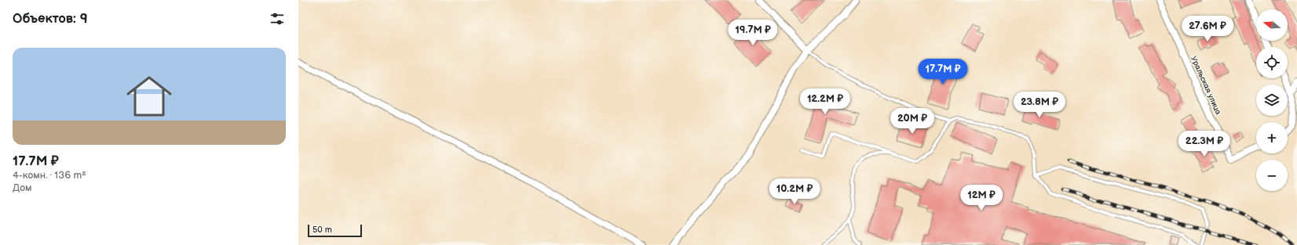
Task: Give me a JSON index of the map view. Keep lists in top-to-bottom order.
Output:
{
  "streets": {
    "street": ["Уральская улица"]
  },
  "scale_bar": "50 m",
  "north": "left",
  "page": {
    "heading": "Объектов: 9",
    "map_buttons": ["+", "−"],
    "price": [
      "27.6M ₽",
      "19.7M ₽",
      "17.7M ₽",
      "12.2M ₽",
      "23.8M ₽",
      "20M ₽",
      "22.3M ₽",
      "10.2M ₽",
      "12M ₽"
    ],
    "list": [
      {
        "name": "17.7M ₽",
        "note": "4-комн. · 136 m² · Дом"
      }
    ],
    "scale": "50 m"
  }
}
